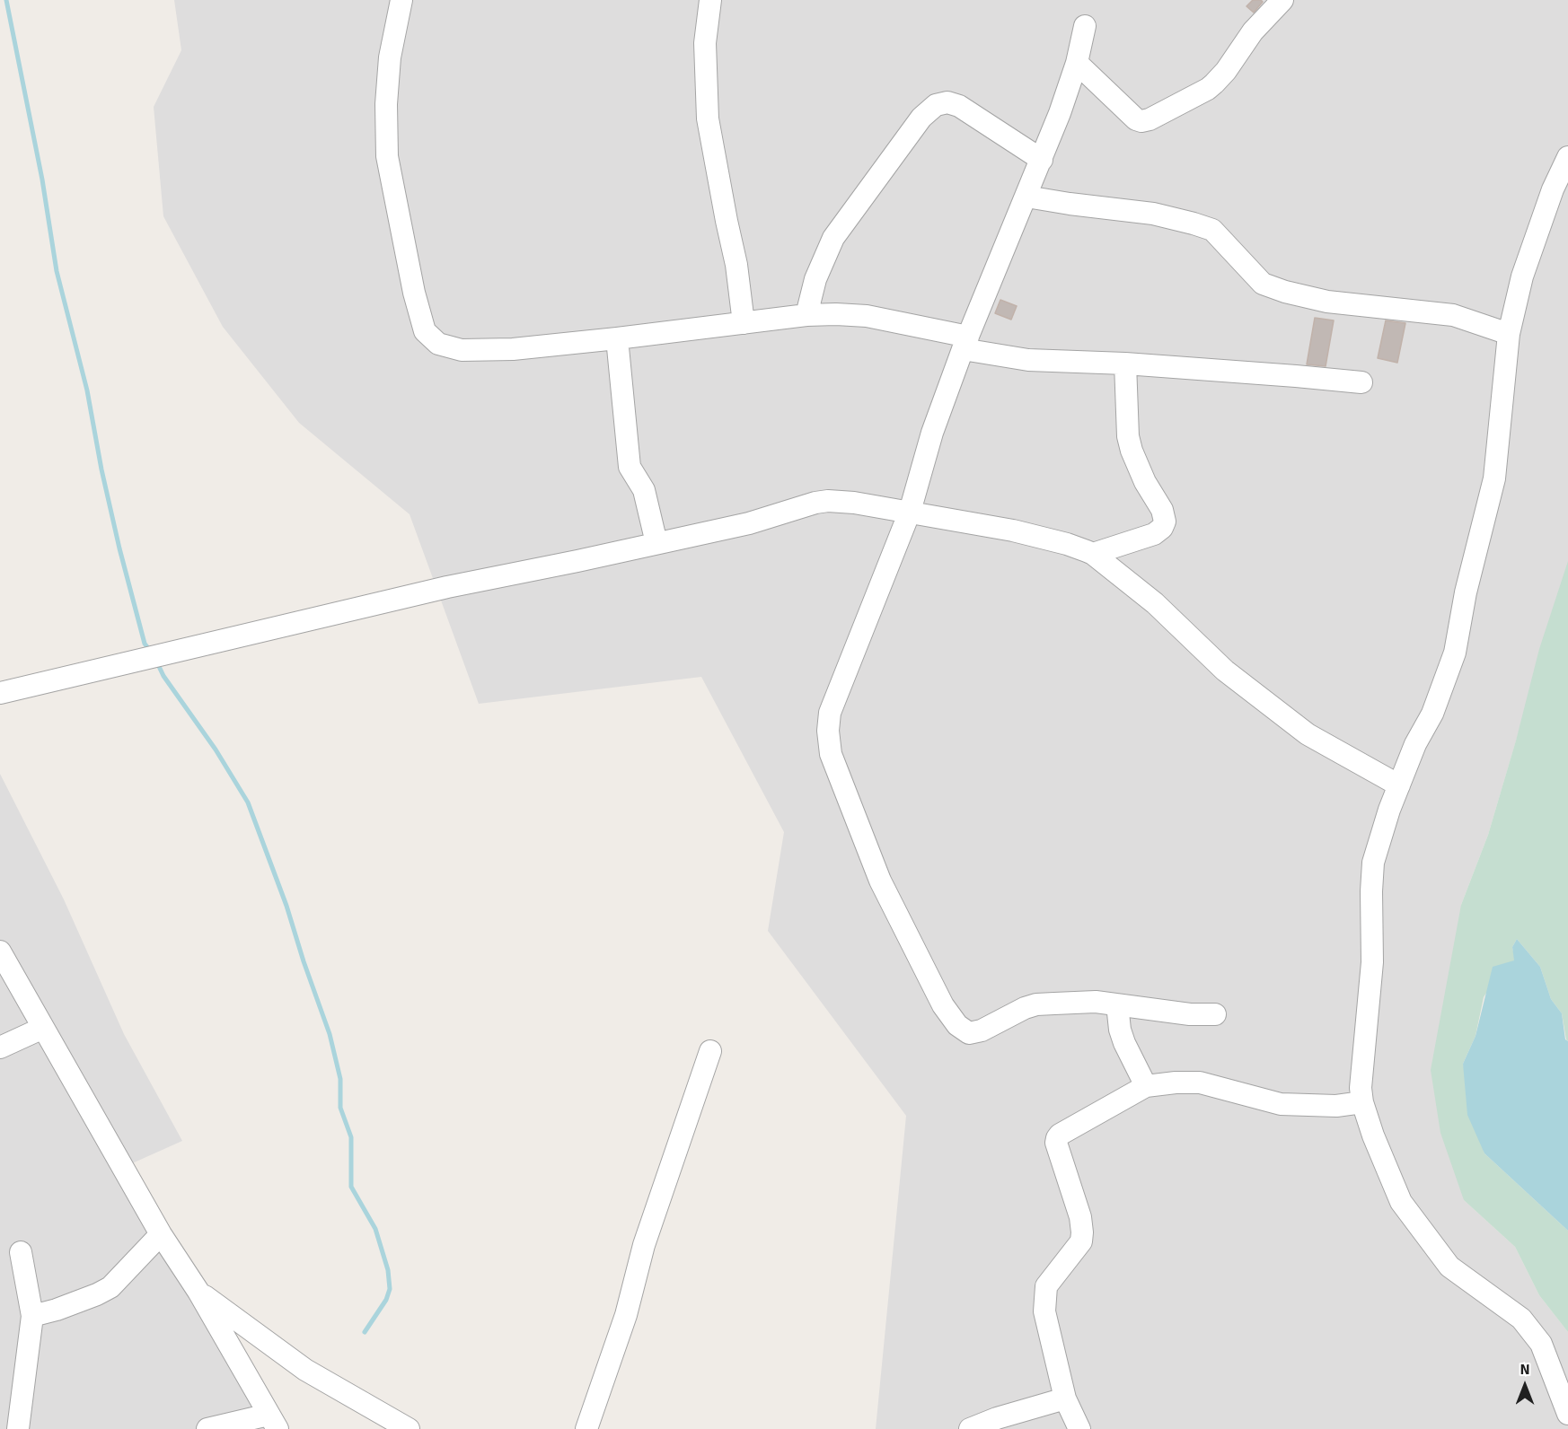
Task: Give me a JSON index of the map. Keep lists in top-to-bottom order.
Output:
{
  "north": "top"
}
